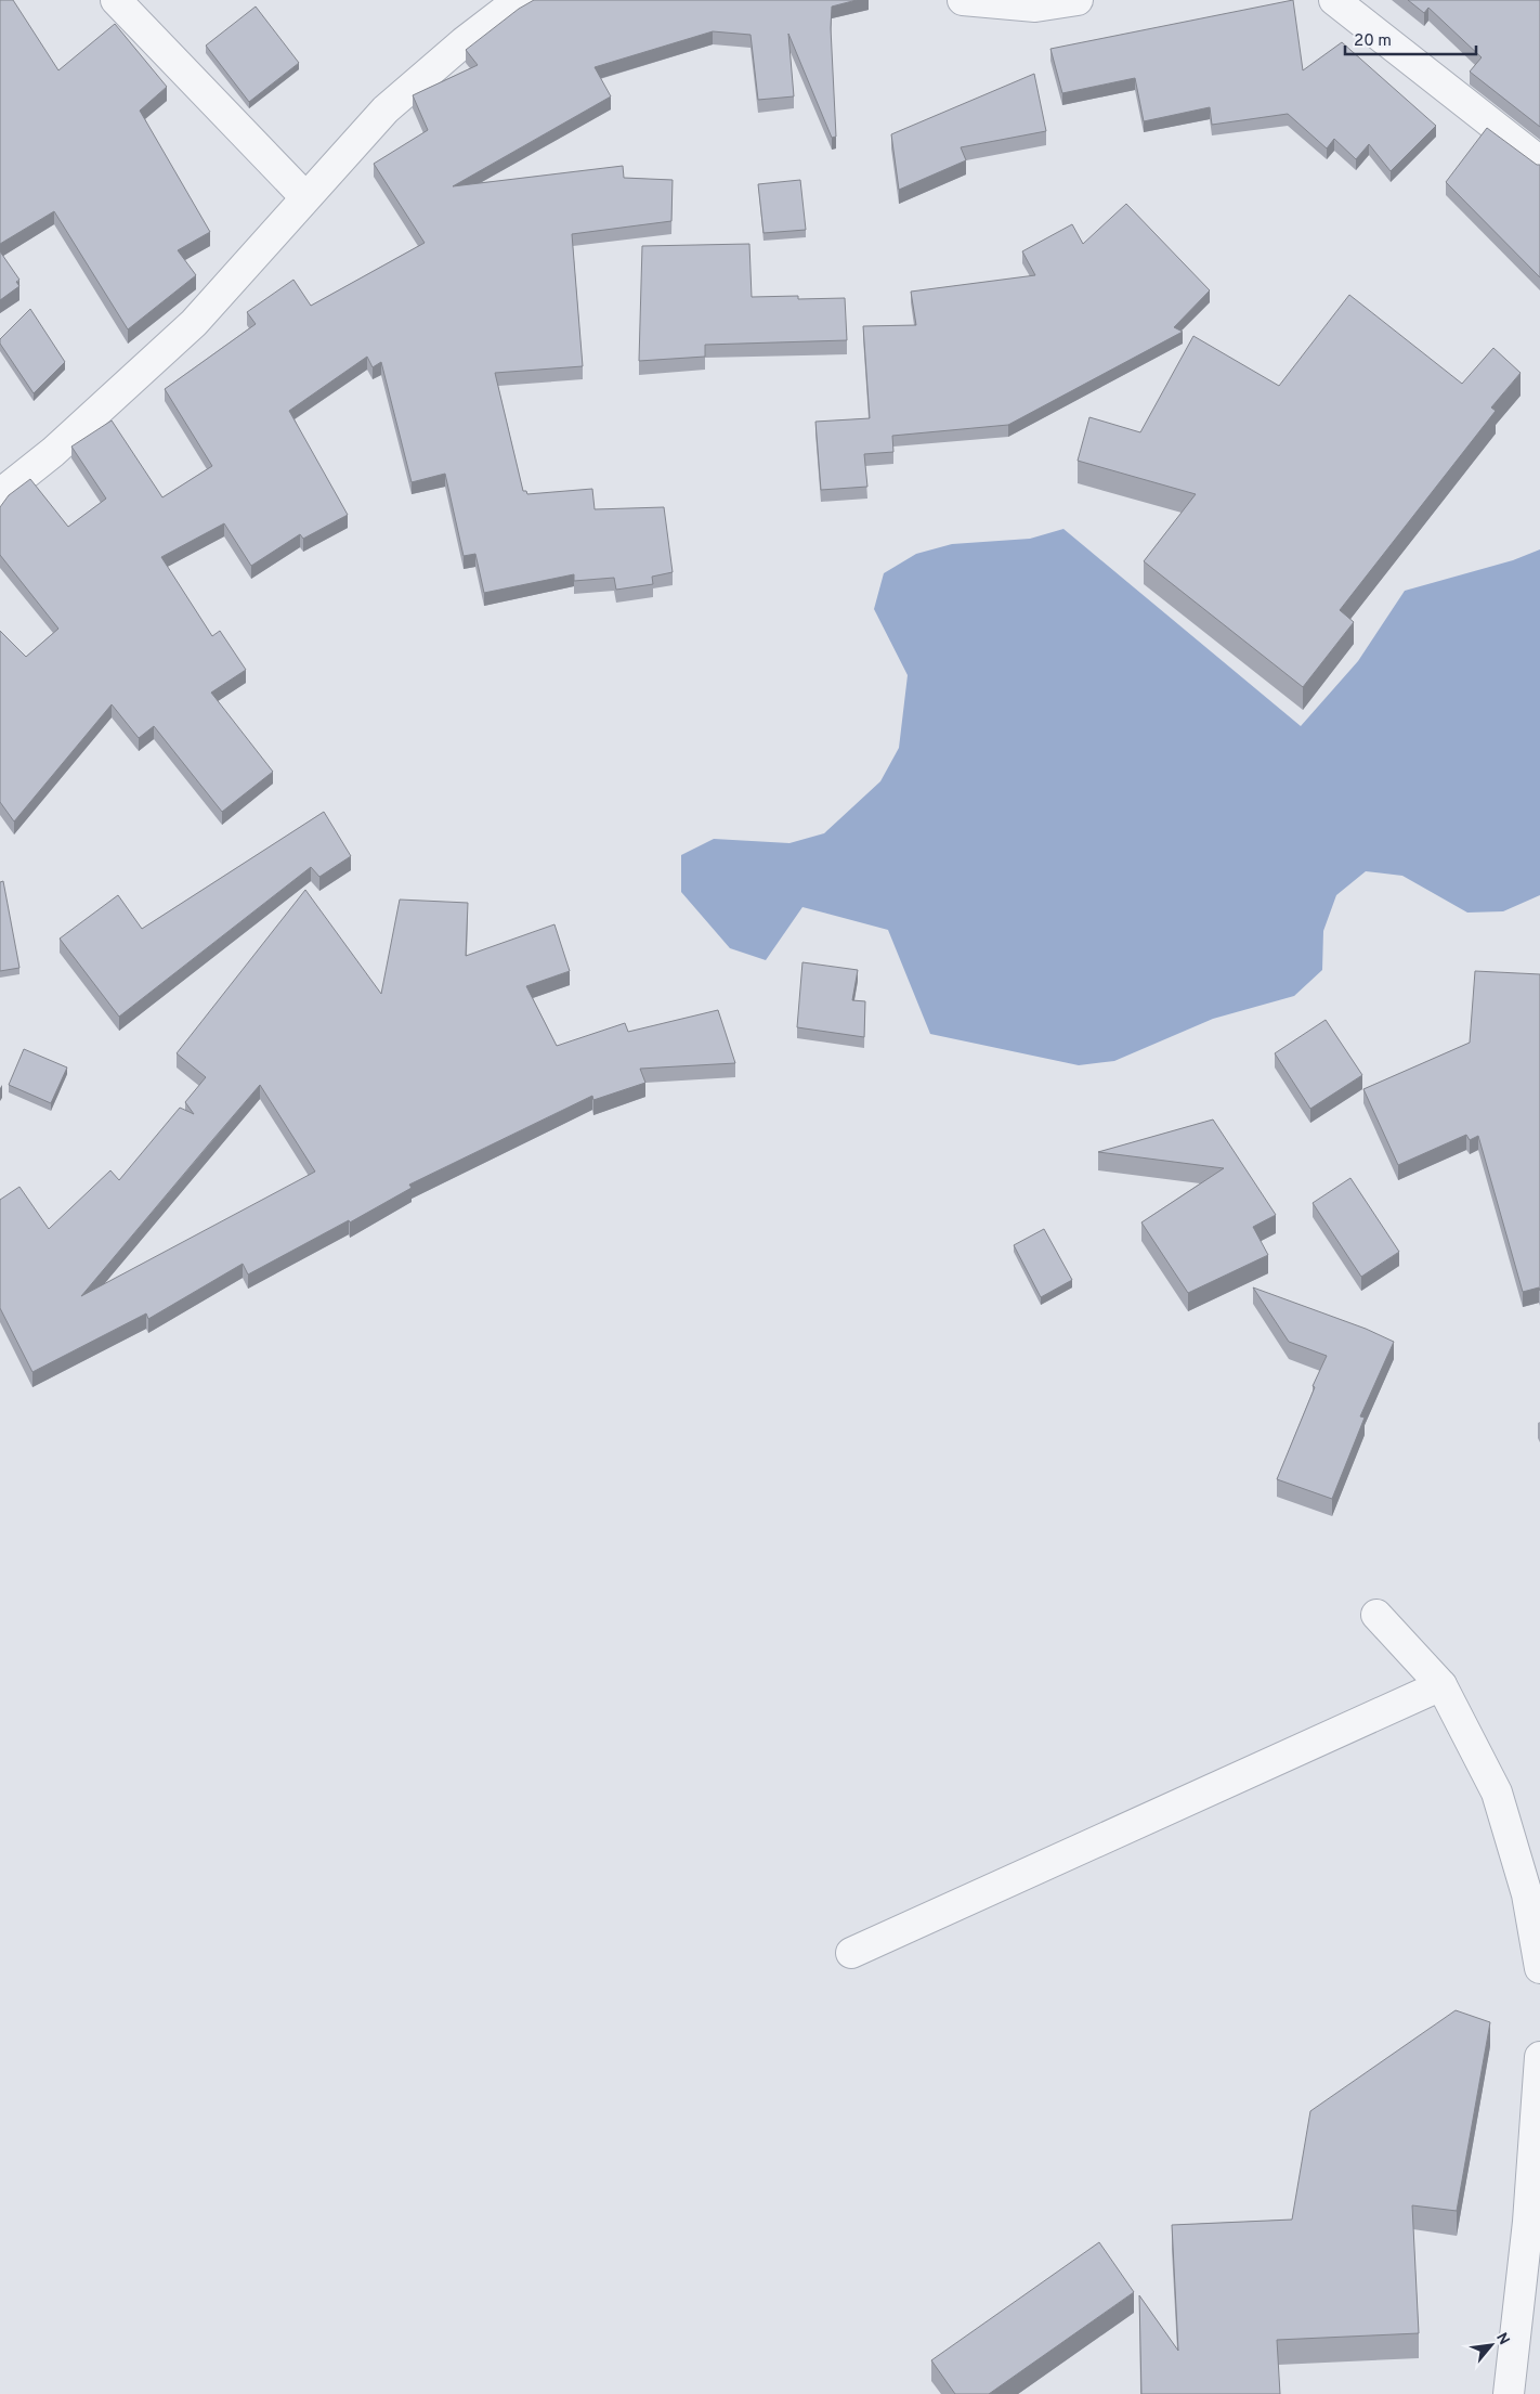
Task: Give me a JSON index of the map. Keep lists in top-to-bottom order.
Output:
{
  "scale_bar": "20 m",
  "north": "top right"
}
